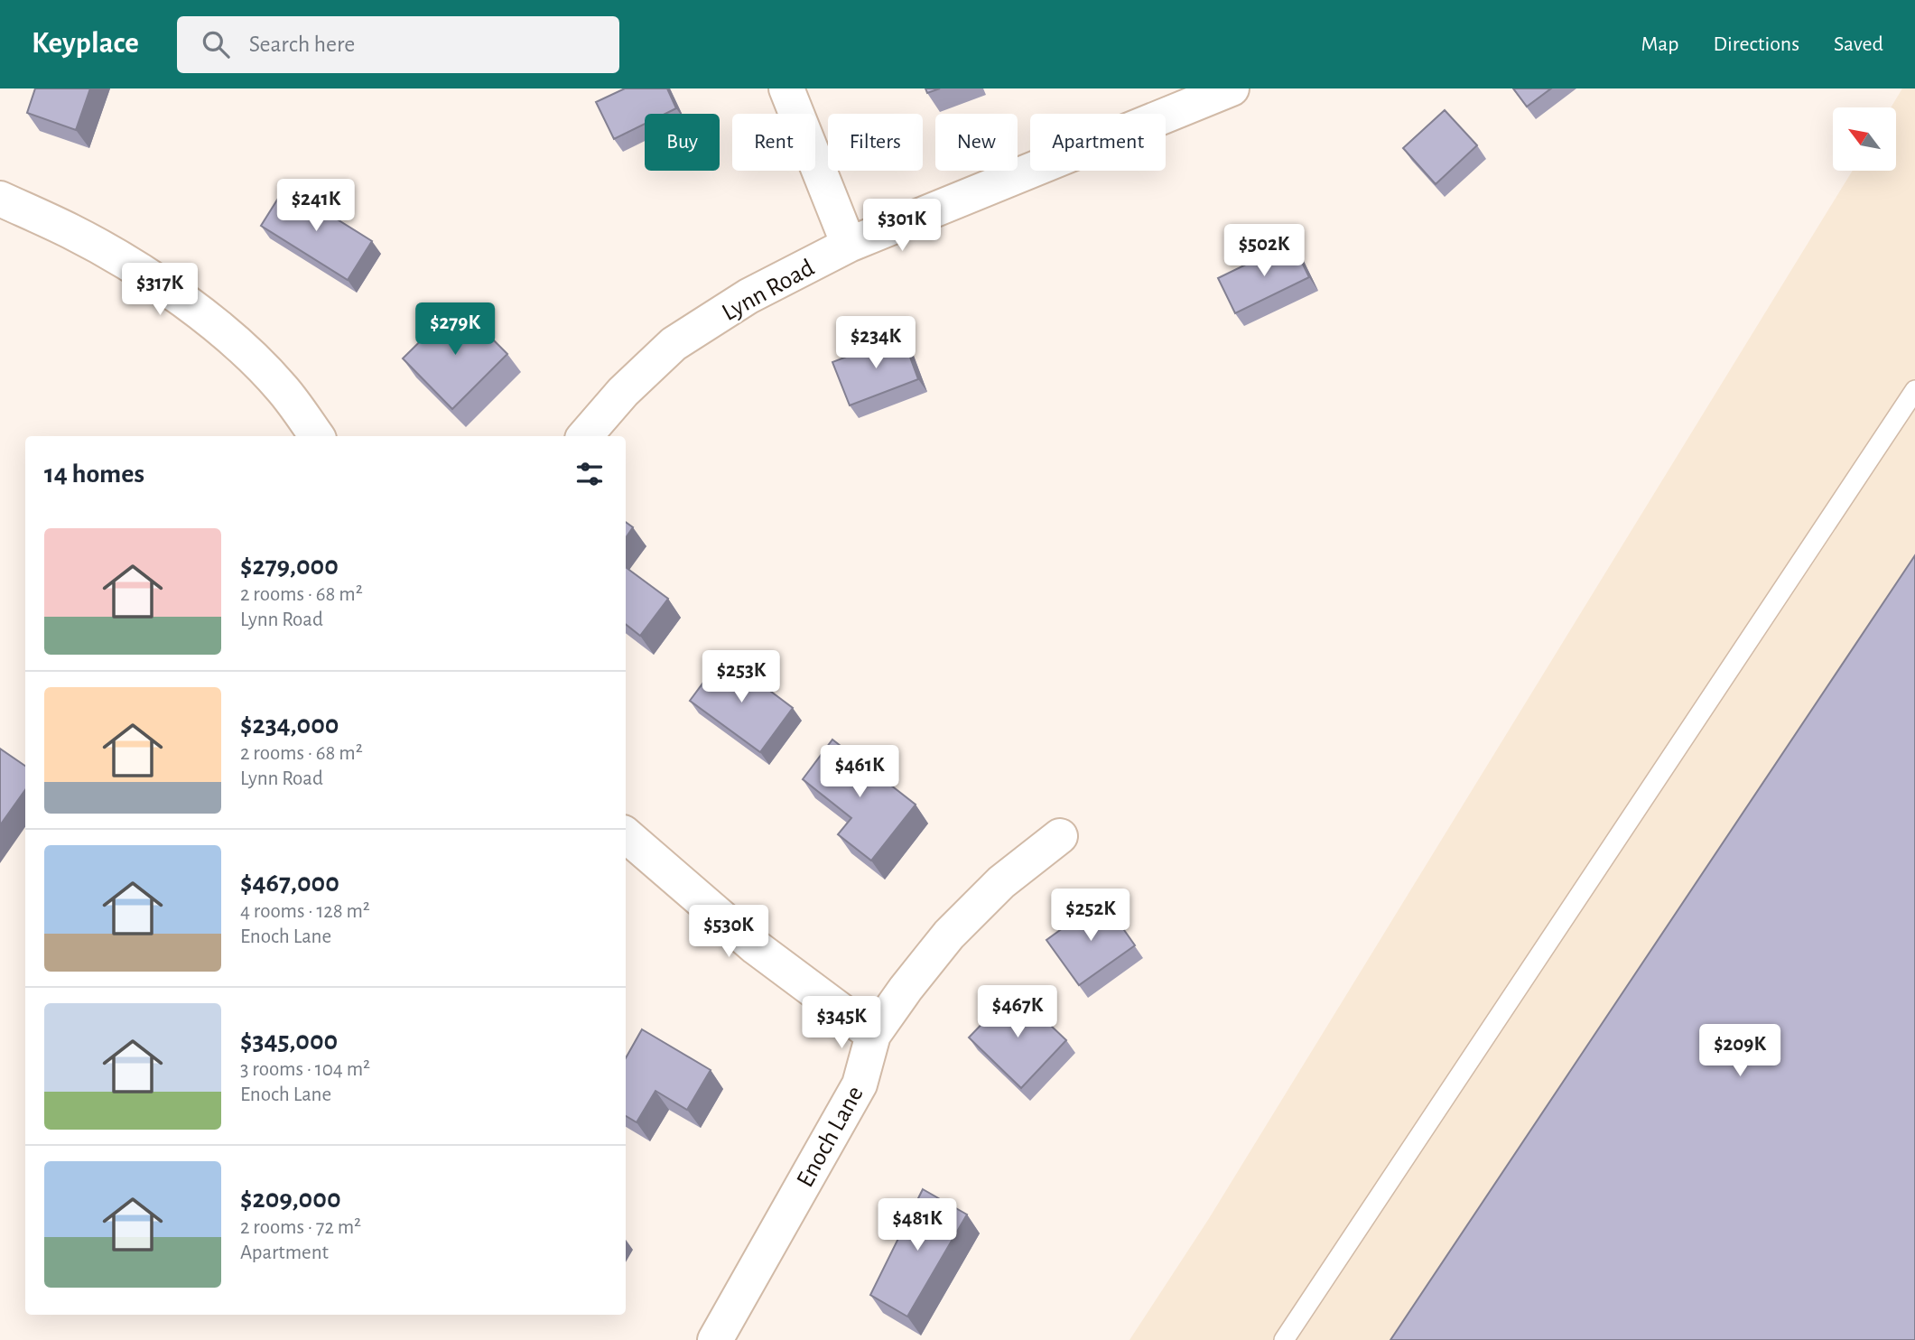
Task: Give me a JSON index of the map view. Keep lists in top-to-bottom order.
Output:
{
  "streets": {
    "street": ["Lynn Road", "Enoch Lane"]
  },
  "north": "top left",
  "page": {
    "header": "Keyplace",
    "search": "Search here",
    "nav": ["Map", "Directions", "Saved"],
    "chip": [
      "Buy",
      "Rent",
      "Filters",
      "New",
      "Apartment"
    ],
    "price": [
      "$241K",
      "$301K",
      "$502K",
      "$317K",
      "$279K",
      "$234K",
      "$253K",
      "$461K",
      "$252K",
      "$530K",
      "$467K",
      "$345K",
      "$209K",
      "$481K"
    ],
    "heading": "14 homes",
    "list": [
      {
        "name": "$279,000",
        "note": "2 rooms · 68 m² · Lynn Road"
      },
      {
        "name": "$234,000",
        "note": "2 rooms · 68 m² · Lynn Road"
      },
      {
        "name": "$467,000",
        "note": "4 rooms · 128 m² · Enoch Lane"
      },
      {
        "name": "$345,000",
        "note": "3 rooms · 104 m² · Enoch Lane"
      },
      {
        "name": "$209,000",
        "note": "2 rooms · 72 m² · Apartment"
      }
    ]
  }
}
